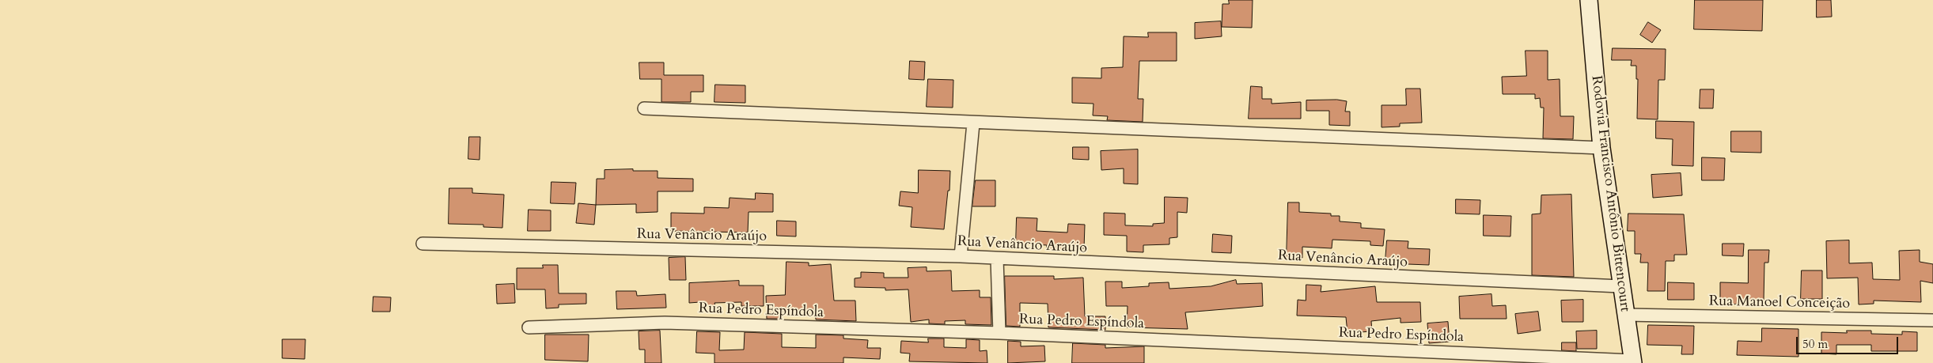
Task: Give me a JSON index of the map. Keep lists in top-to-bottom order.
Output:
{
  "streets": {
    "street": [
      "Rodovia Francisco Antônio Bittencourt",
      "Rua Venâncio Araújo",
      "Rua Manoel Conceição",
      "Rua Pedro Espíndola"
    ]
  },
  "crossings": [
    ["Rodovia Francisco Antônio Bittencourt", "Rua Venâncio Araújo"],
    ["Rodovia Francisco Antônio Bittencourt", "Rua Manoel Conceição"],
    ["Rodovia Francisco Antônio Bittencourt", "Rua Pedro Espíndola"]
  ],
  "scale_bar": "50 m"
}
